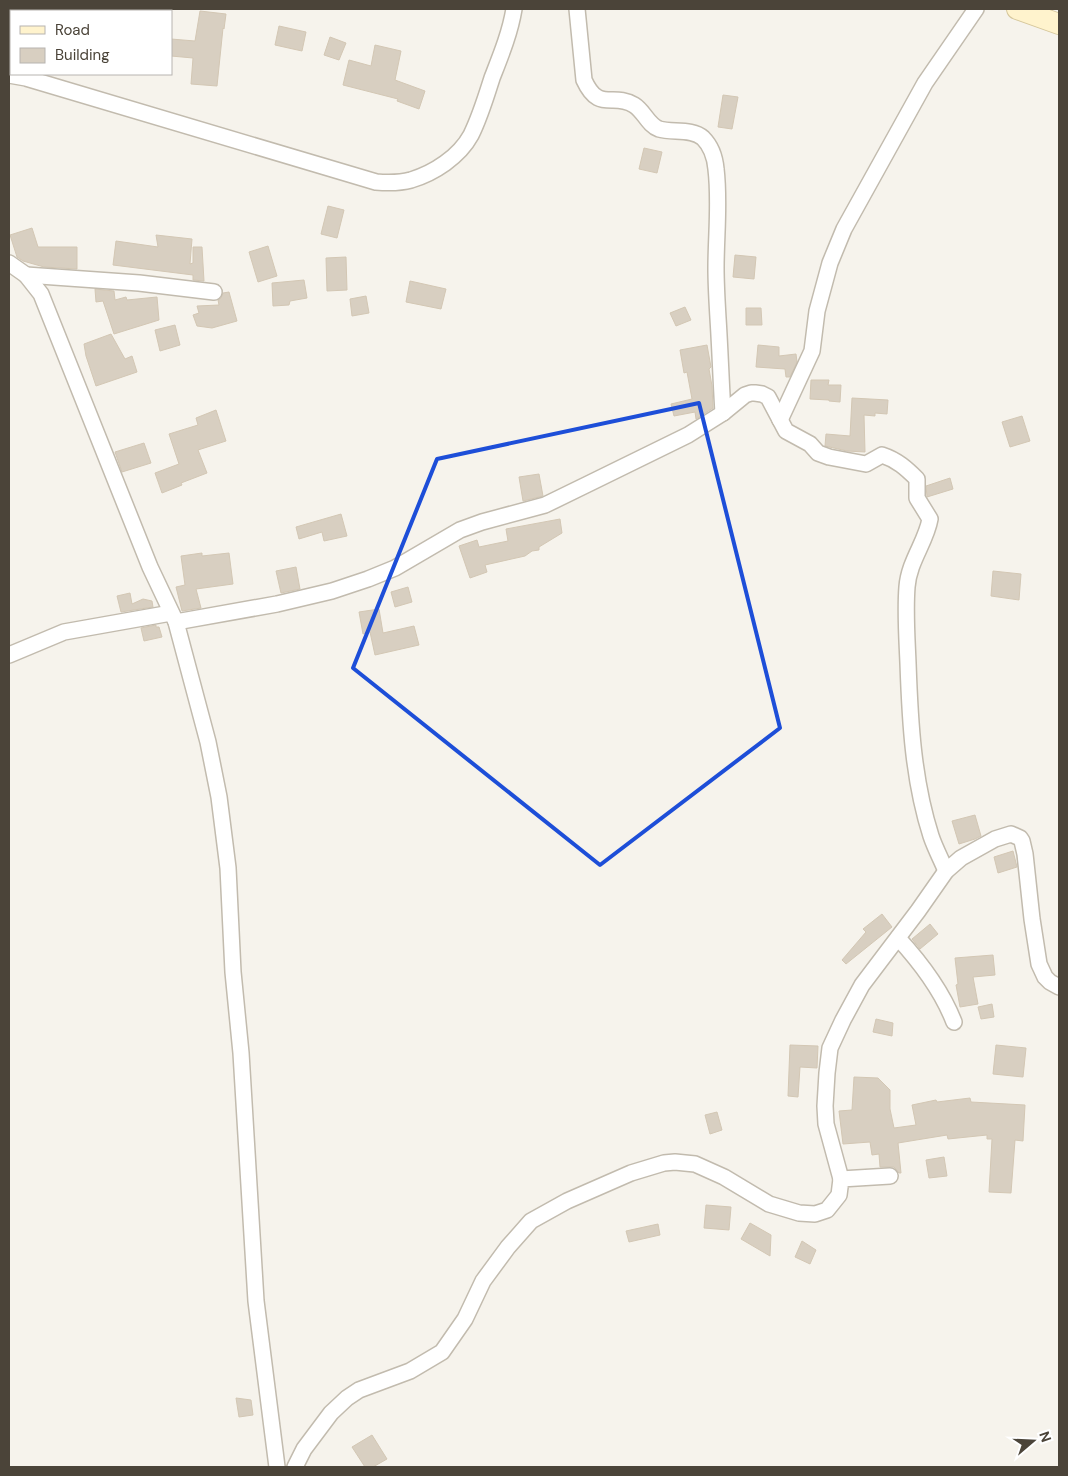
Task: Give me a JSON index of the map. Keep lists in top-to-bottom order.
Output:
{
  "legend": ["Road", "Building"],
  "north": "right"
}
